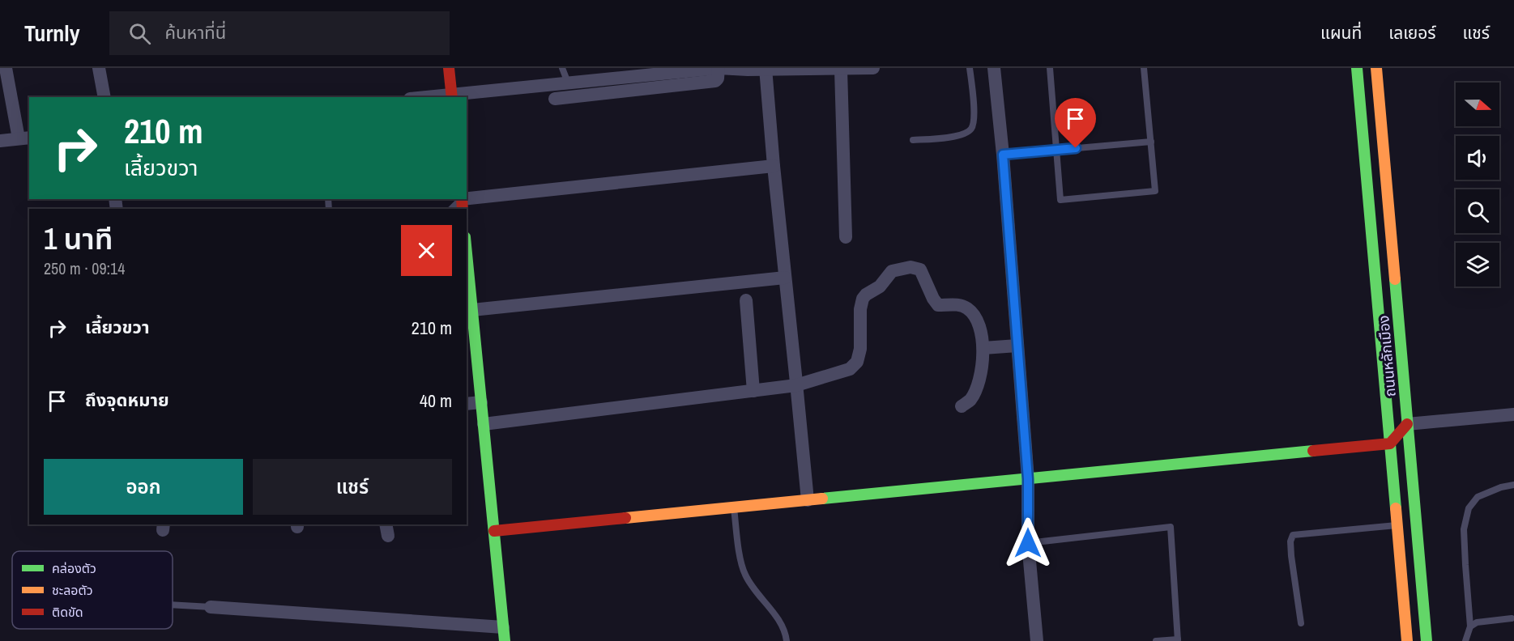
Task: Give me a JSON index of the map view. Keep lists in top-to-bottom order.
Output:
{
  "streets": {
    "street": ["ถนนหลักเมือง"]
  },
  "legend": ["คล่องตัว", "ชะลอตัว", "ติดขัด"],
  "north": "right",
  "page": {
    "header": "Turnly",
    "search": "ค้นหาที่นี่",
    "nav": ["แผนที่", "เลเยอร์", "แชร์"],
    "turn": ["210 m", "เลี้ยวขวา"],
    "heading": ["1 นาที", "250 m · 09:14"],
    "list": [
      {
        "name": "เลี้ยวขวา",
        "value": "210 m"
      },
      {
        "name": "ถึงจุดหมาย",
        "value": "40 m"
      }
    ],
    "buttons": ["ออก", "แชร์"]
  }
}
